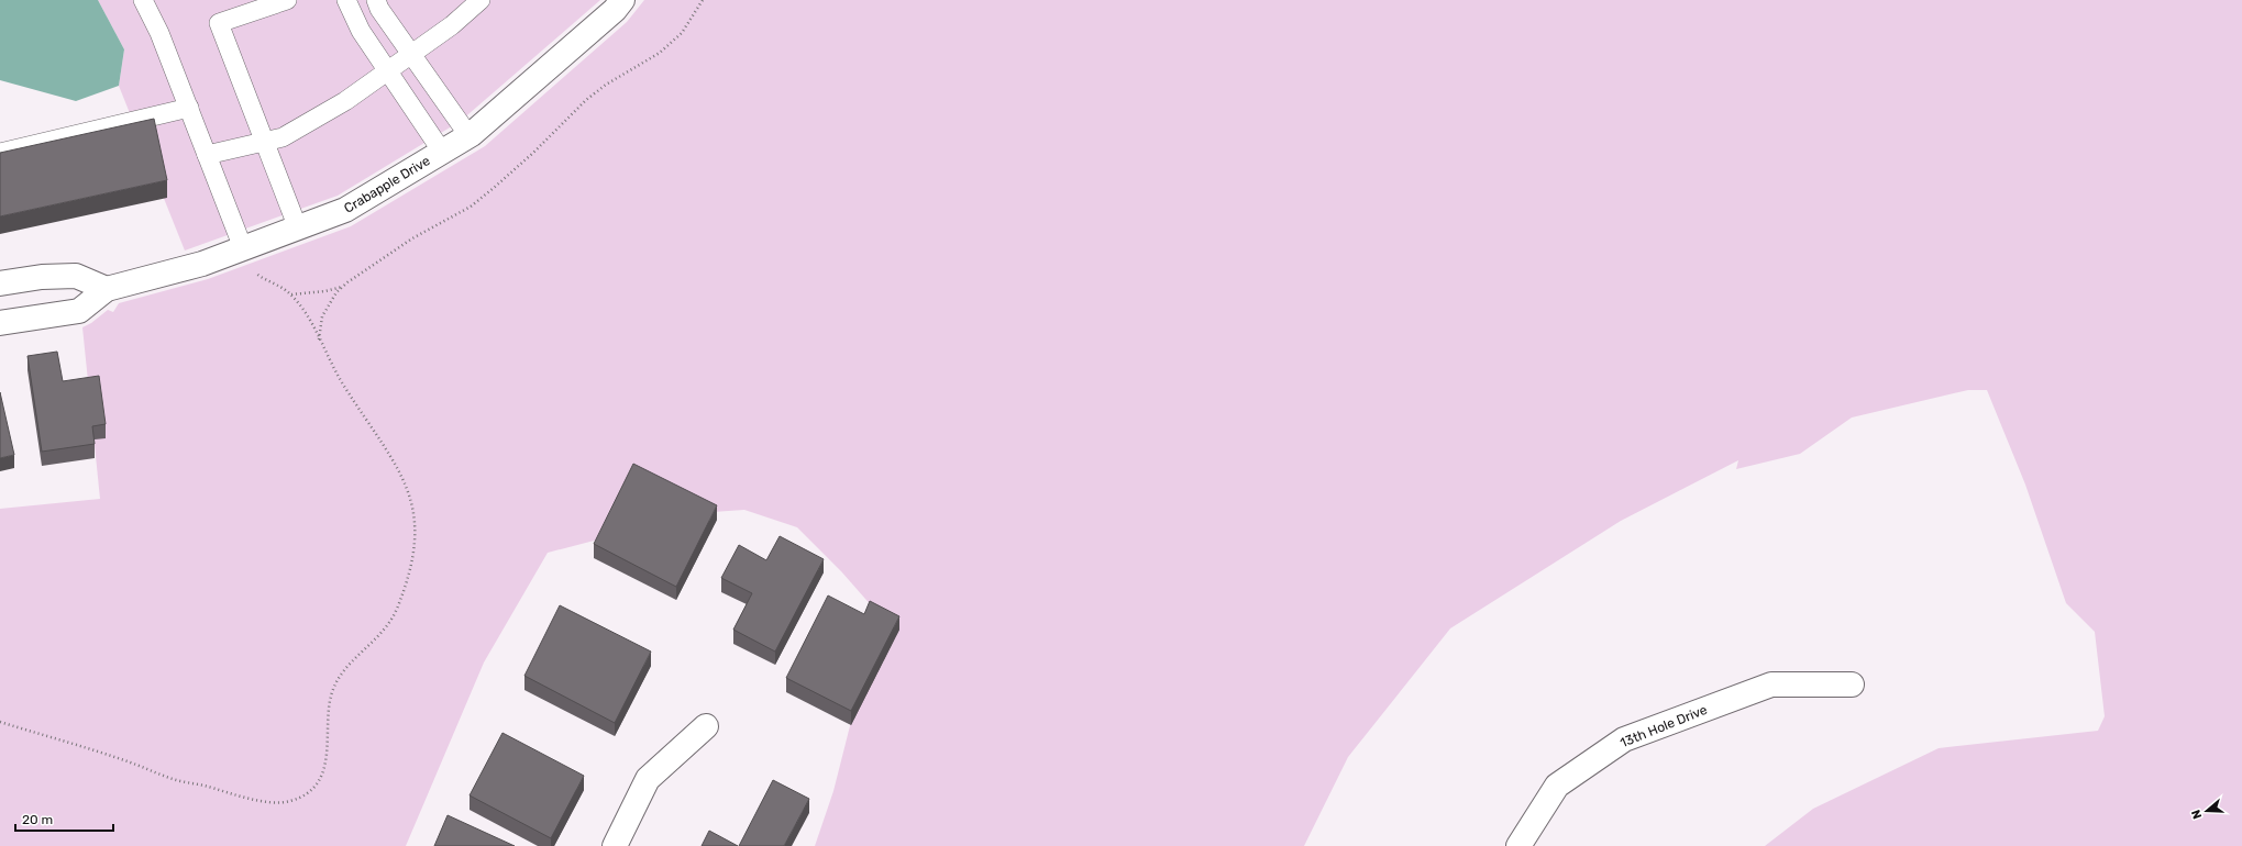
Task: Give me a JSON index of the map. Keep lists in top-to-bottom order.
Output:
{
  "streets": {
    "street": ["Crabapple Drive", "13th Hole Drive"]
  },
  "scale_bar": "20 m",
  "north": "left"
}
